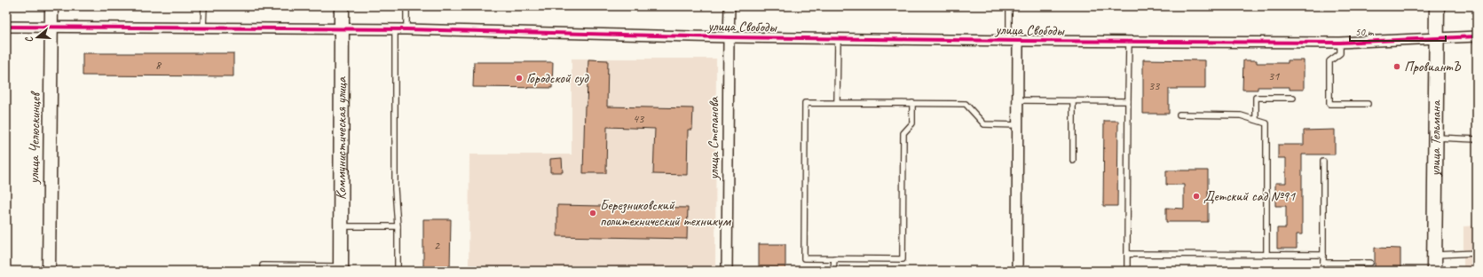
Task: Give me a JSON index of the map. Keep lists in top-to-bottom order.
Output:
{
  "streets": {
    "main road": ["Коммунистическая улица", "улица Тельмана"],
    "street": ["улица Свободы", "улица Челюскинцев", "улица Степанова"]
  },
  "crossings": [
    ["улица Свободы", "улица Челюскинцев"],
    ["улица Свободы", "Коммунистическая улица"],
    ["улица Свободы", "улица Степанова"],
    ["улица Свободы", "улица Тельмана"]
  ],
  "places": [
    "ПровиантЪ",
    "Городской суд",
    "Детский сад №91",
    "Березниковский политехнический техникум"
  ],
  "house_numbers": [
    "8",
    "31",
    "33",
    "43",
    "2"
  ],
  "scale_bar": "50 m",
  "north": "left"
}
